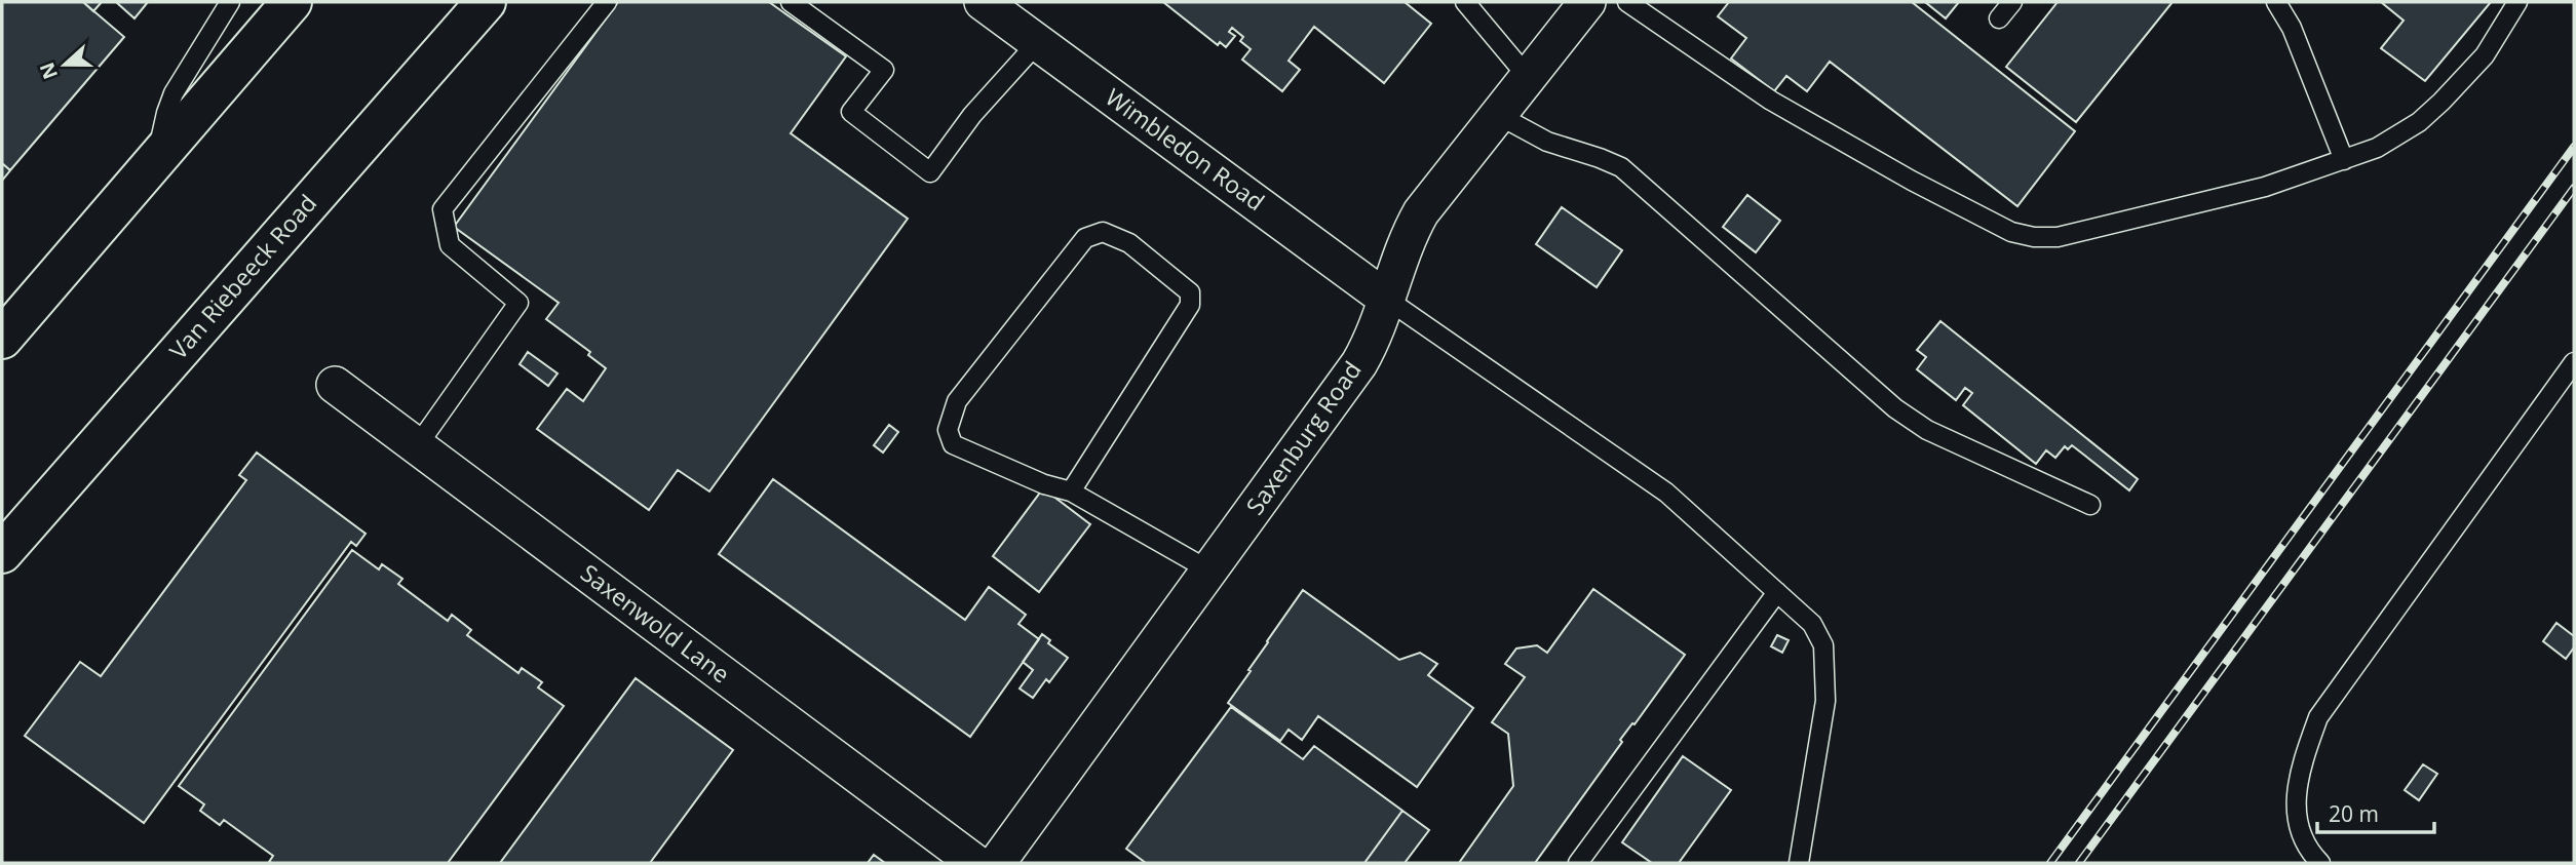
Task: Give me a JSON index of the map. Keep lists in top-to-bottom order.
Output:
{
  "streets": {
    "main road": ["Van Riebeeck Road"],
    "street": ["Wimbledon Road", "Saxenburg Road", "Saxenwold Lane"]
  },
  "crossings": [
    ["Wimbledon Road", "Saxenburg Road"]
  ],
  "scale_bar": "20 m",
  "north": "left"
}
